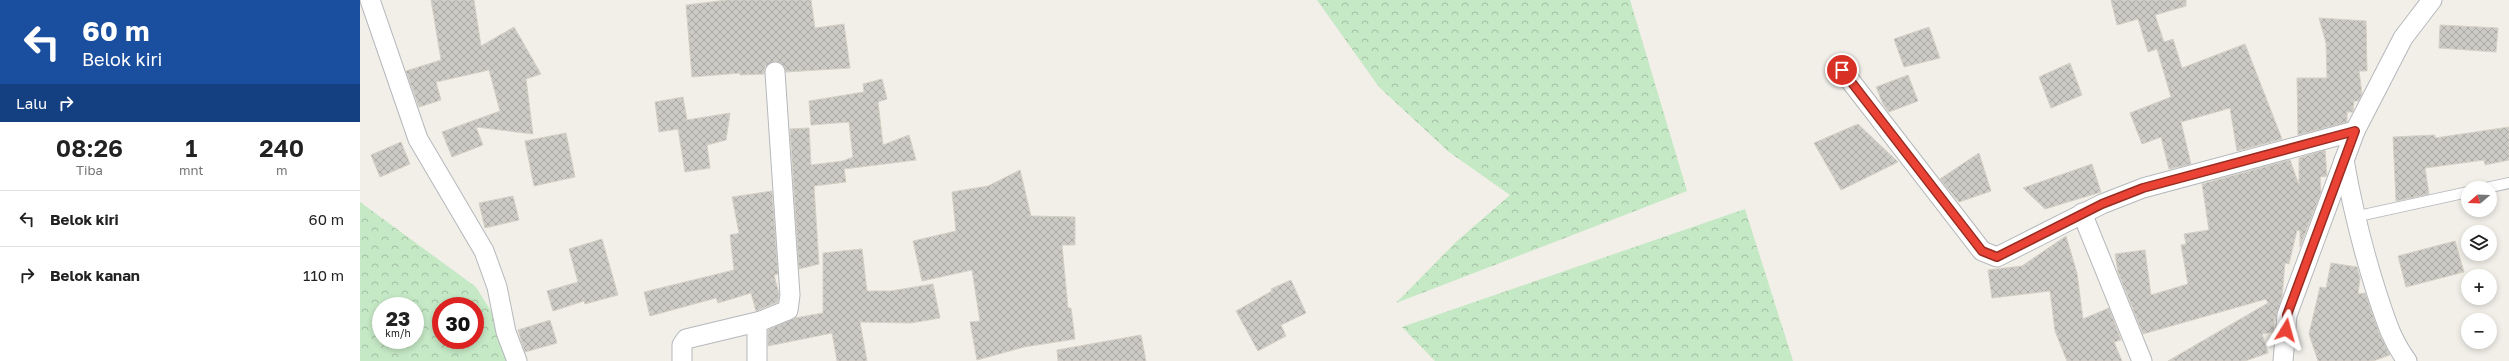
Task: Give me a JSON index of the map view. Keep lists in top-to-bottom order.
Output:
{
  "north": "left",
  "page": {
    "turn": ["60 m", "Belok kiri"],
    "then": "Lalu",
    "eta": [
      "08:26",
      "Tiba",
      "1",
      "mnt",
      "240",
      "m"
    ],
    "map_buttons": ["+", "−"],
    "list": [
      {
        "name": "Belok kiri",
        "value": "60 m"
      },
      {
        "name": "Belok kanan",
        "value": "110 m"
      }
    ],
    "speed": "23 km/h",
    "limit": "30"
  }
}
